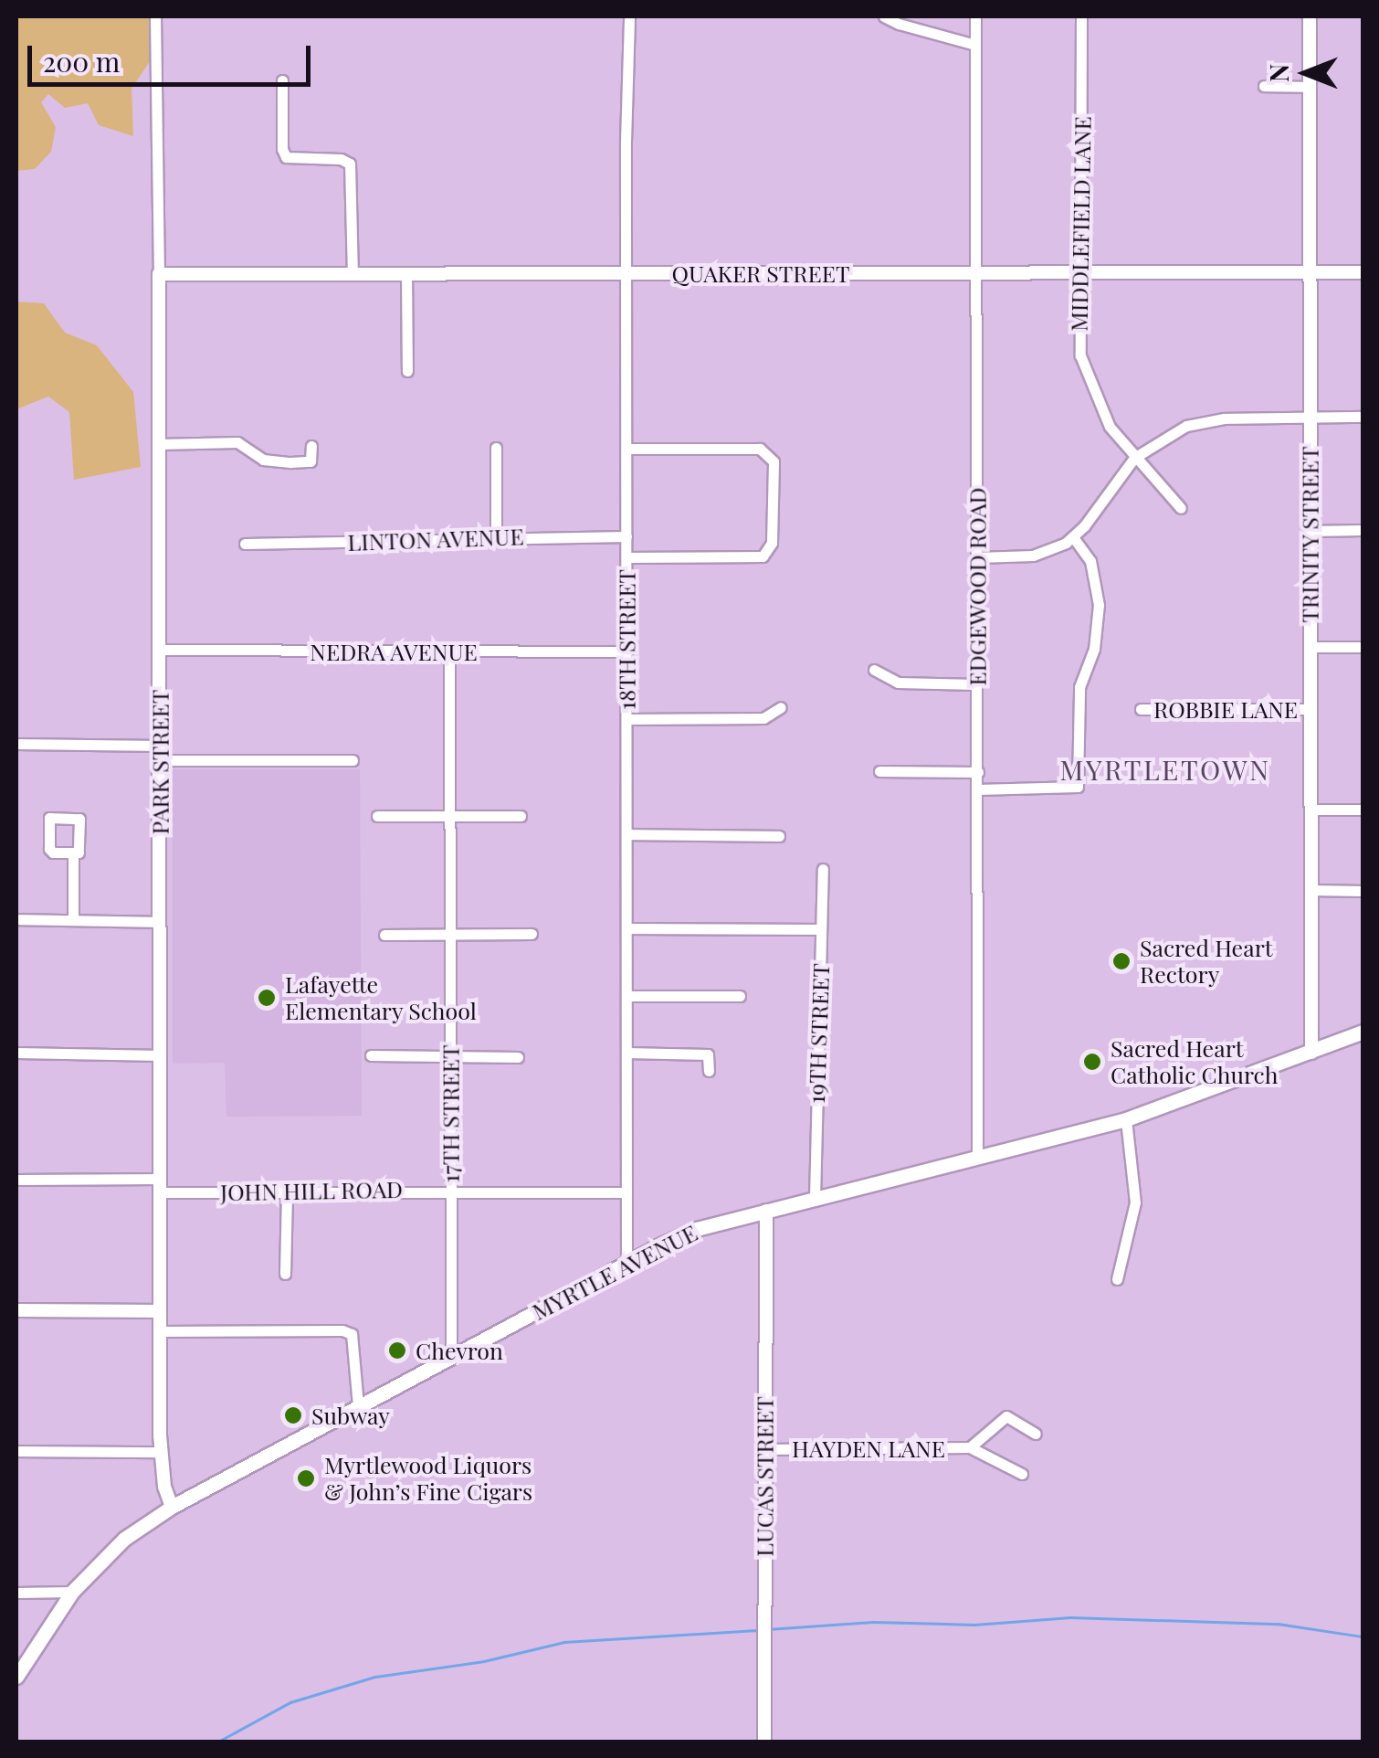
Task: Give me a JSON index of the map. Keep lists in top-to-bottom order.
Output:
{
  "streets": {
    "main road": ["MYRTLE AVENUE"],
    "street": [
      "MIDDLEFIELD LANE",
      "QUAKER STREET",
      "TRINITY STREET",
      "LINTON AVENUE",
      "EDGEWOOD ROAD",
      "18TH STREET",
      "NEDRA AVENUE",
      "ROBBIE LANE",
      "PARK STREET",
      "19TH STREET",
      "17TH STREET",
      "JOHN HILL ROAD",
      "HAYDEN LANE",
      "LUCAS STREET"
    ]
  },
  "crossings": [
    ["MIDDLEFIELD LANE", "QUAKER STREET"],
    ["QUAKER STREET", "TRINITY STREET"],
    ["QUAKER STREET", "EDGEWOOD ROAD"],
    ["QUAKER STREET", "18TH STREET"],
    ["QUAKER STREET", "PARK STREET"],
    ["TRINITY STREET", "ROBBIE LANE"],
    ["TRINITY STREET", "MYRTLE AVENUE"],
    ["LINTON AVENUE", "18TH STREET"],
    ["EDGEWOOD ROAD", "MYRTLE AVENUE"],
    ["18TH STREET", "NEDRA AVENUE"],
    ["18TH STREET", "JOHN HILL ROAD"],
    ["18TH STREET", "MYRTLE AVENUE"],
    ["NEDRA AVENUE", "PARK STREET"],
    ["NEDRA AVENUE", "17TH STREET"],
    ["PARK STREET", "JOHN HILL ROAD"],
    ["PARK STREET", "MYRTLE AVENUE"],
    ["19TH STREET", "MYRTLE AVENUE"],
    ["17TH STREET", "JOHN HILL ROAD"],
    ["17TH STREET", "MYRTLE AVENUE"],
    ["MYRTLE AVENUE", "LUCAS STREET"],
    ["HAYDEN LANE", "LUCAS STREET"]
  ],
  "districts": ["MYRTLETOWN"],
  "places": [
    "Sacred Heart Rectory",
    "Lafayette Elementary School",
    "Sacred Heart Catholic Church",
    "Chevron",
    "Subway",
    "Myrtlewood Liquors & John’s Fine Cigars"
  ],
  "scale_bar": "200 m",
  "north": "left"
}
